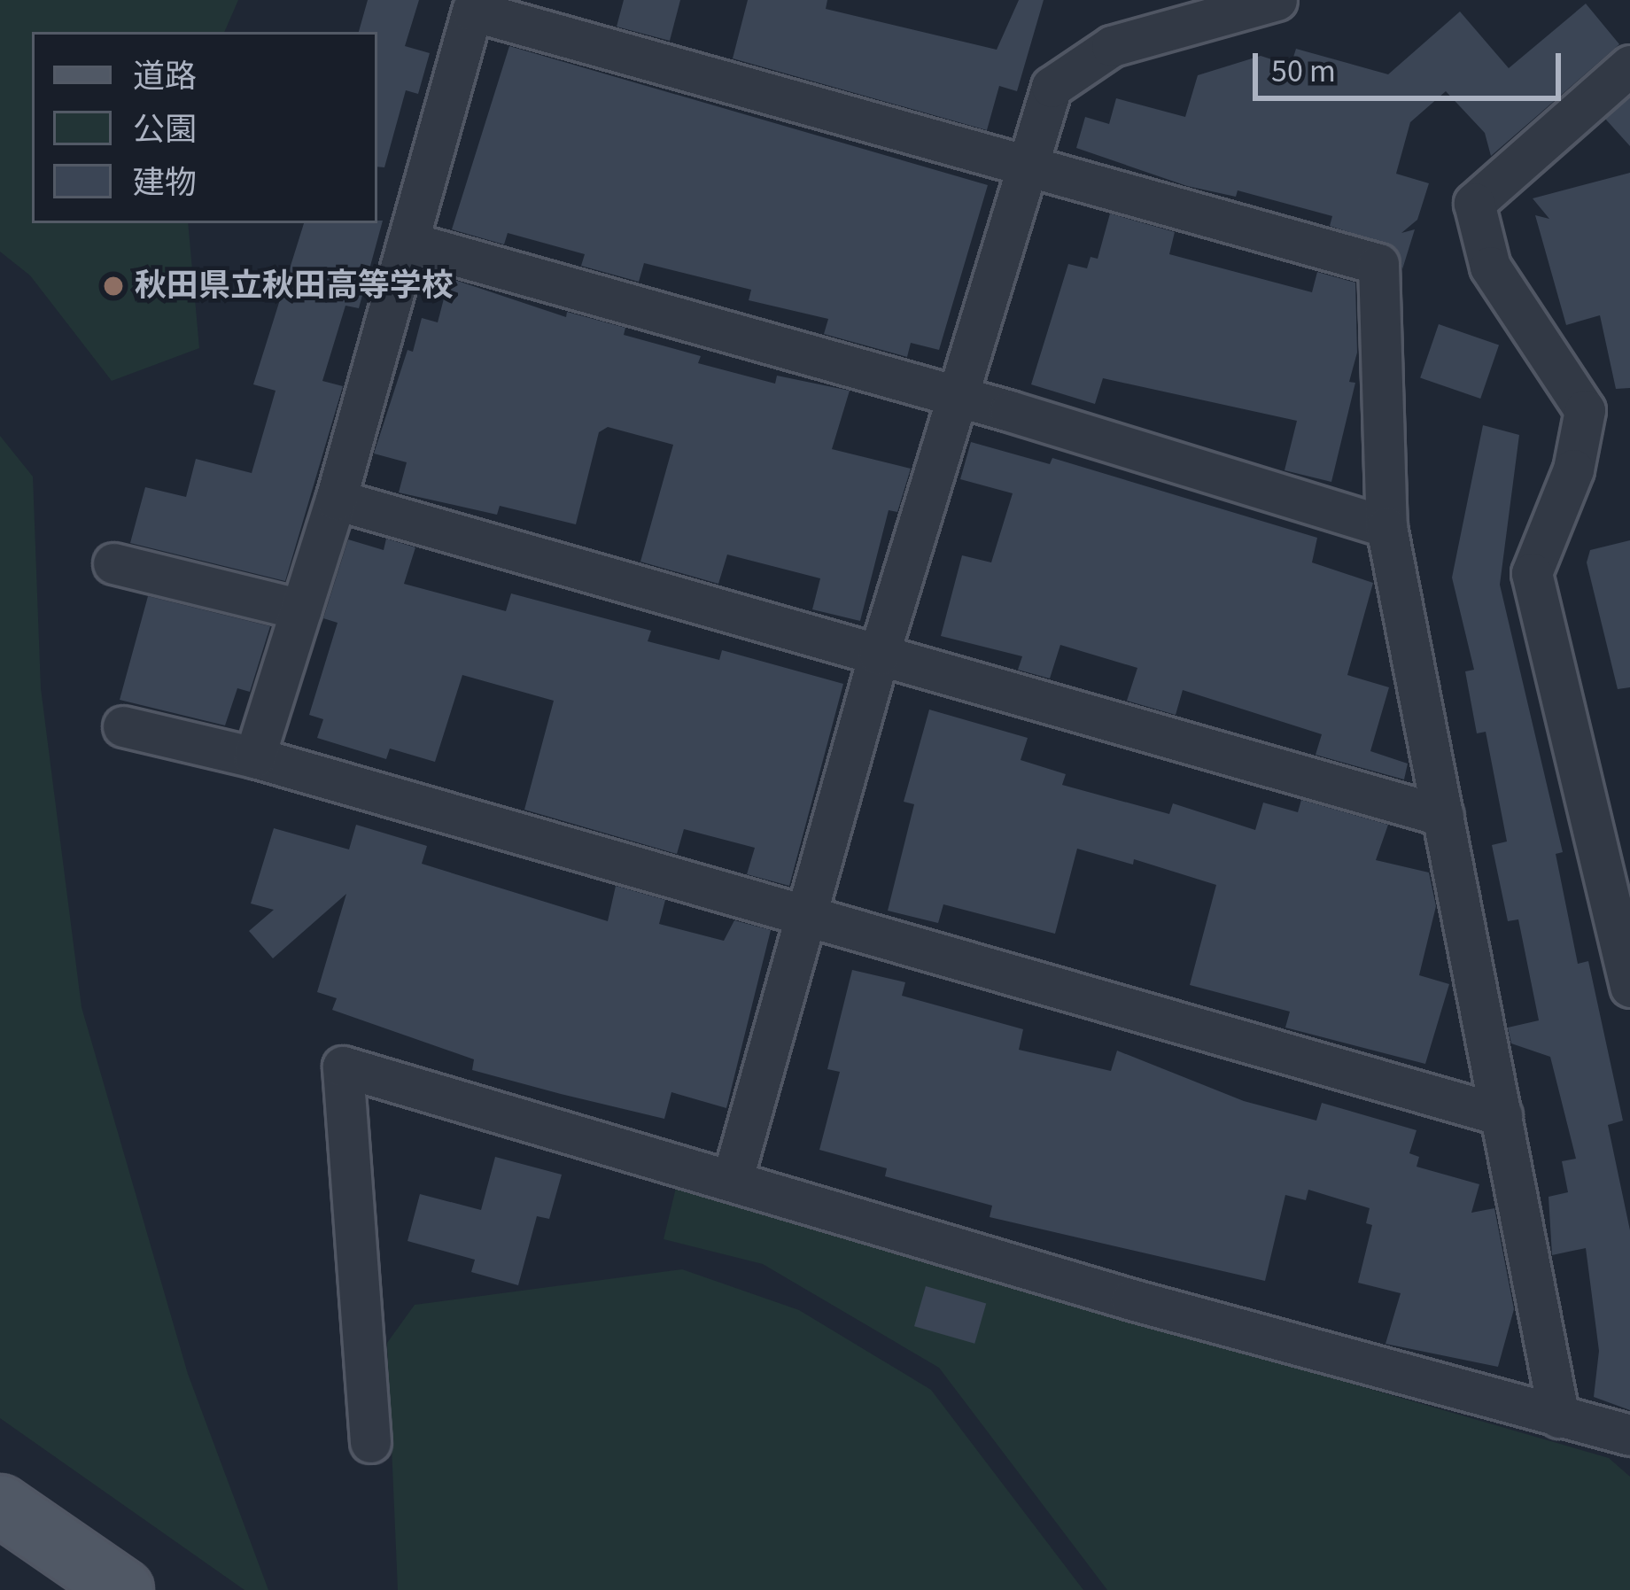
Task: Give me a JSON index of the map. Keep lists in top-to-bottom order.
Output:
{
  "places": ["秋田県立秋田高等学校"],
  "legend": ["道路", "公園", "建物"],
  "scale_bar": "50 m"
}
